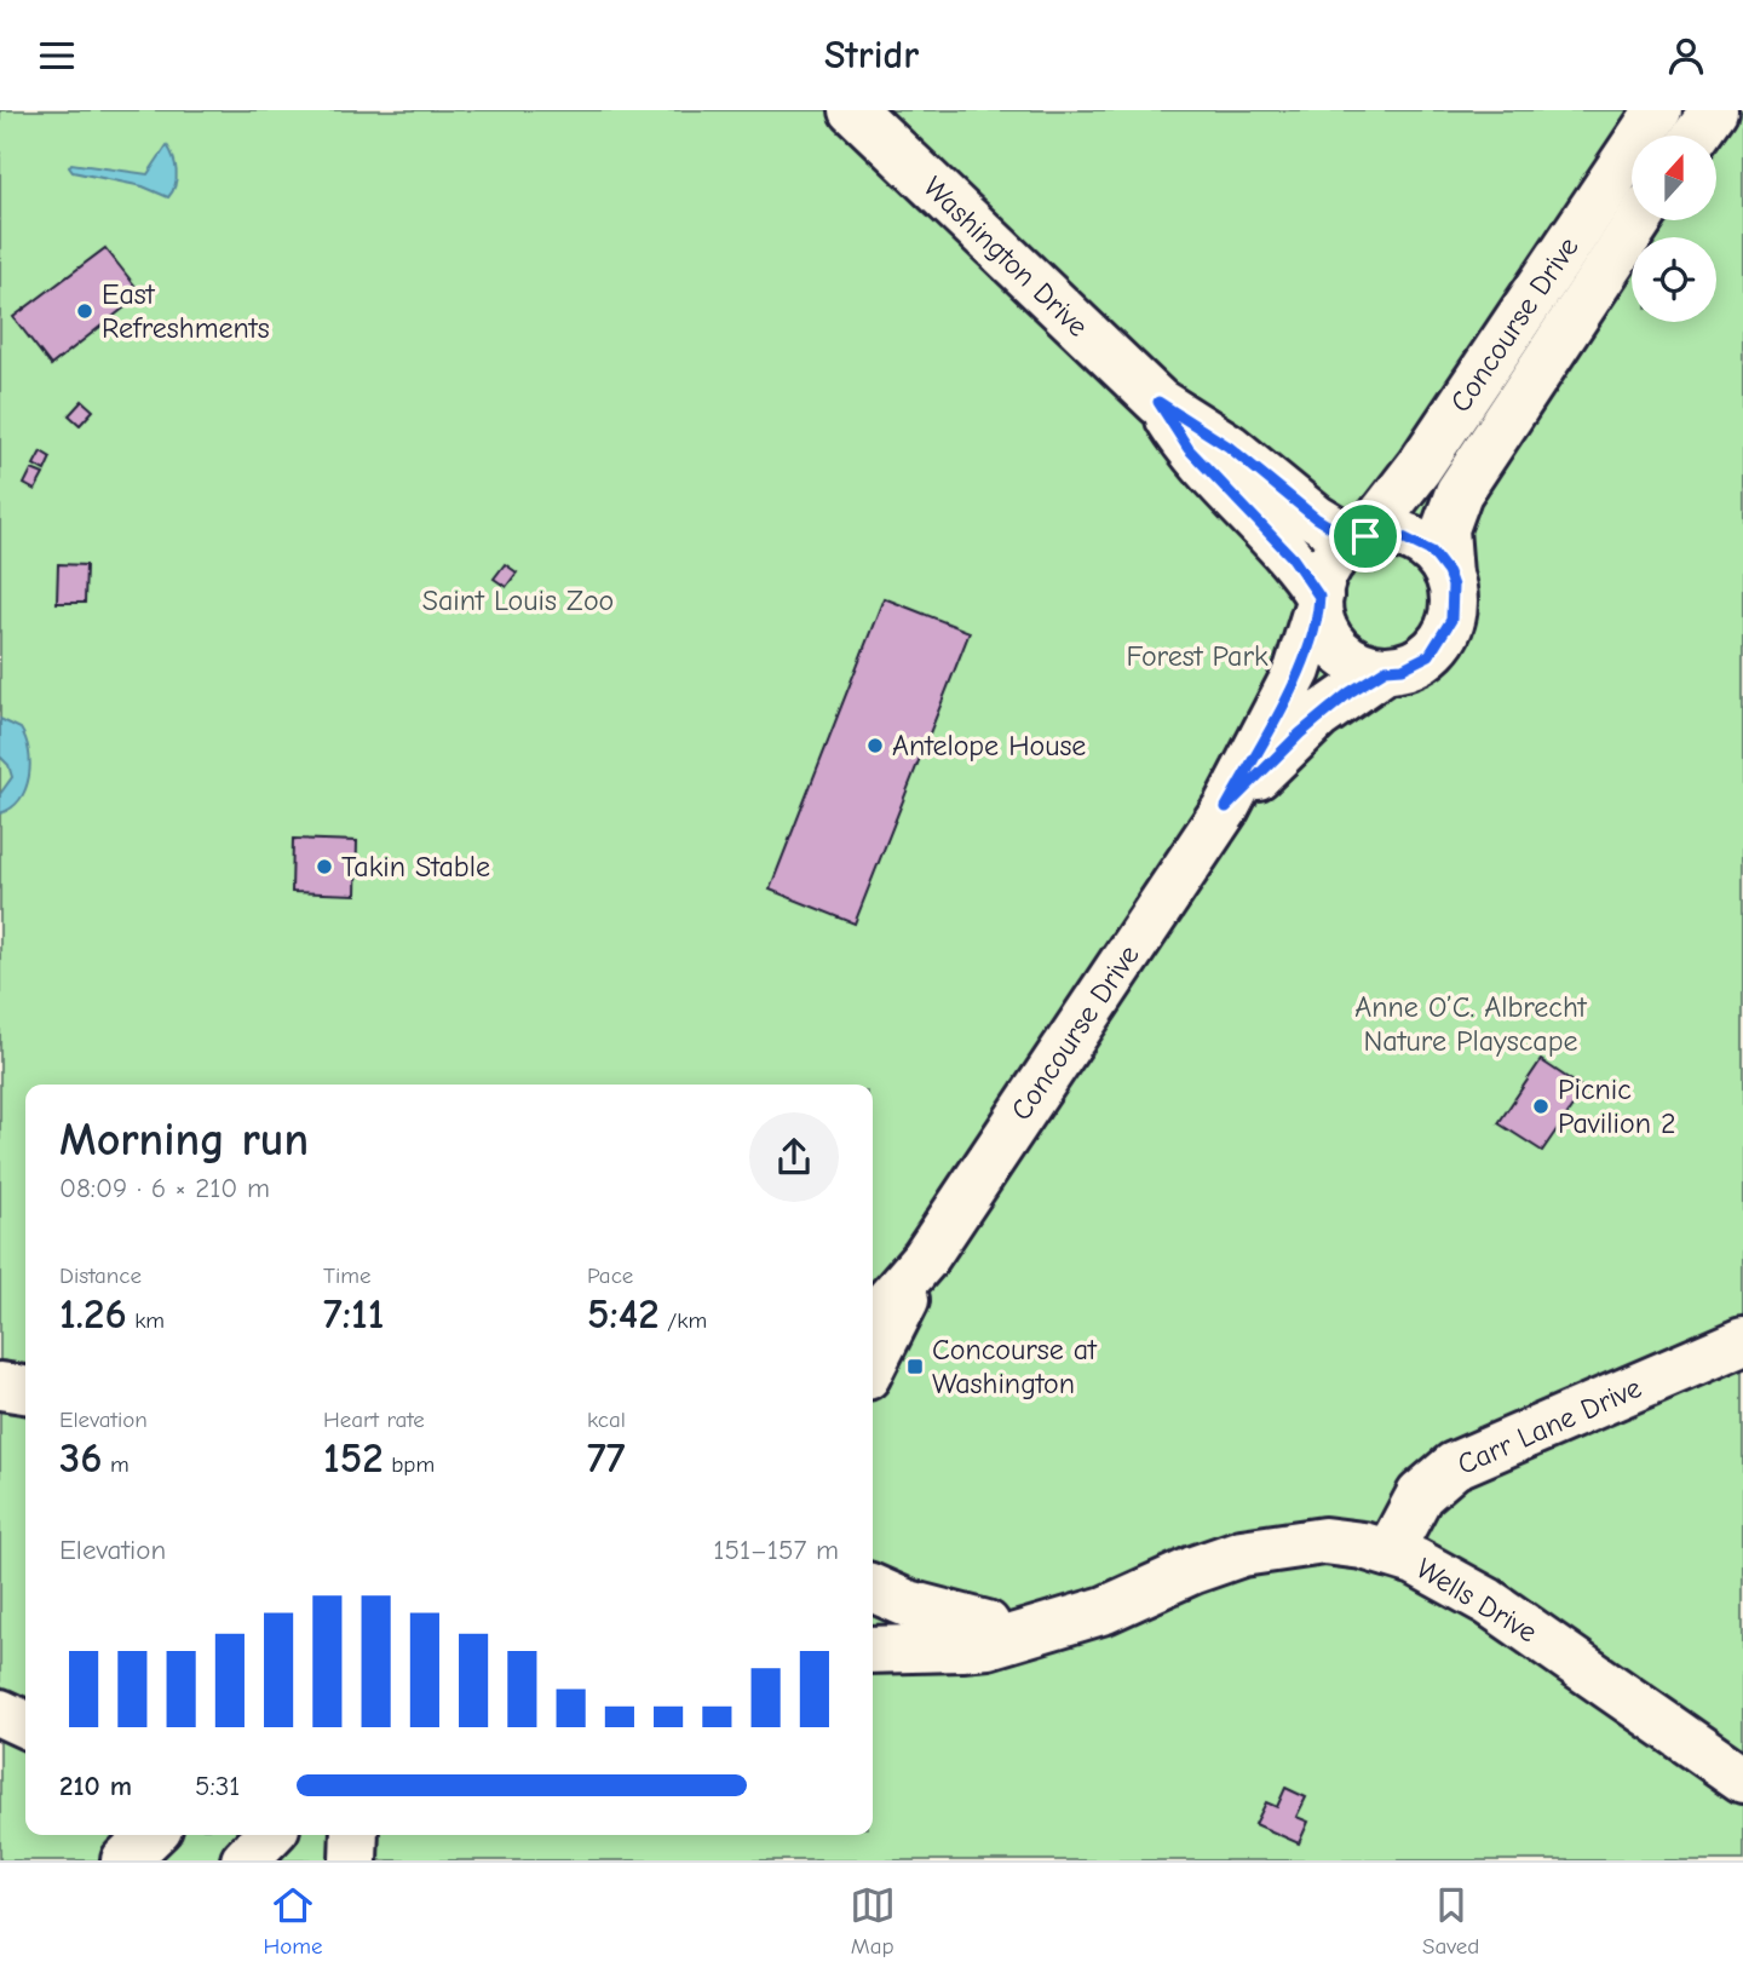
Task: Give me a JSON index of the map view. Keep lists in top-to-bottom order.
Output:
{
  "streets": {
    "main road": [
      "Washington Drive",
      "Concourse Drive",
      "Carr Lane Drive",
      "Wells Drive"
    ]
  },
  "crossings": [
    ["Washington Drive", "Concourse Drive"],
    ["Carr Lane Drive", "Wells Drive"]
  ],
  "parks": ["Saint Louis Zoo", "Forest Park", "Anne O’C. Albrecht Nature Playscape"],
  "places": {
    "other": [
      "East Refreshments",
      "Antelope House",
      "Takin Stable",
      "Picnic Pavilion 2"
    ],
    "transit": ["Concourse at Washington"]
  },
  "north": "top",
  "page": {
    "header": "Stridr",
    "heading": ["Morning run", "08:09 · 6 × 210 m"],
    "stats": [
      ["Distance", "1.26 km"],
      ["Time", "7:11"],
      ["Pace", "5:42 /km"],
      ["Elevation", "36 m"],
      ["Heart rate", "152 bpm"],
      ["kcal", "77"]
    ],
    "chart": ["Elevation", "151–157 m"],
    "list": [
      {
        "name": "210 m",
        "note": "5:31"
      }
    ],
    "tabs": ["Home", "Map", "Saved"]
  }
}
